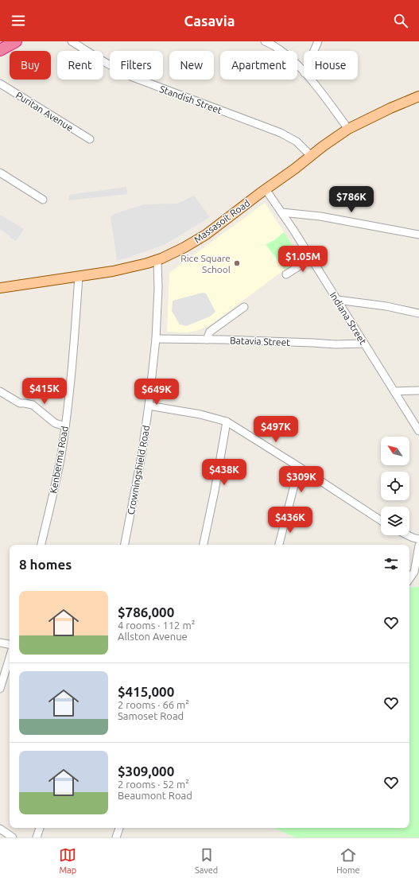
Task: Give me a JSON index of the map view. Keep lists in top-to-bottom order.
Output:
{
  "streets": {
    "main road": ["Massasoit Road"],
    "street": [
      "Standish Street",
      "Puritan Avenue",
      "Indiana Street",
      "Batavia Street",
      "Kenberma Road",
      "Crowningshield Road"
    ]
  },
  "crossings": [
    ["Standish Street", "Massasoit Road"],
    ["Massasoit Road", "Indiana Street"],
    ["Massasoit Road", "Kenberma Road"],
    ["Massasoit Road", "Crowningshield Road"],
    ["Indiana Street", "Batavia Street"],
    ["Batavia Street", "Crowningshield Road"]
  ],
  "places": ["Rice Square School"],
  "north": "top left",
  "page": {
    "header": "Casavia",
    "chip": [
      "Buy",
      "Rent",
      "Filters",
      "New",
      "Apartment",
      "House"
    ],
    "price": [
      "$786K",
      "$1.05M",
      "$415K",
      "$649K",
      "$497K",
      "$438K",
      "$309K",
      "$436K"
    ],
    "heading": "8 homes",
    "list": [
      {
        "name": "$786,000",
        "note": "4 rooms · 112 m² · Allston Avenue"
      },
      {
        "name": "$415,000",
        "note": "2 rooms · 66 m² · Samoset Road"
      },
      {
        "name": "$309,000",
        "note": "2 rooms · 52 m² · Beaumont Road"
      }
    ],
    "tabs": ["Map", "Saved", "Home"]
  }
}
